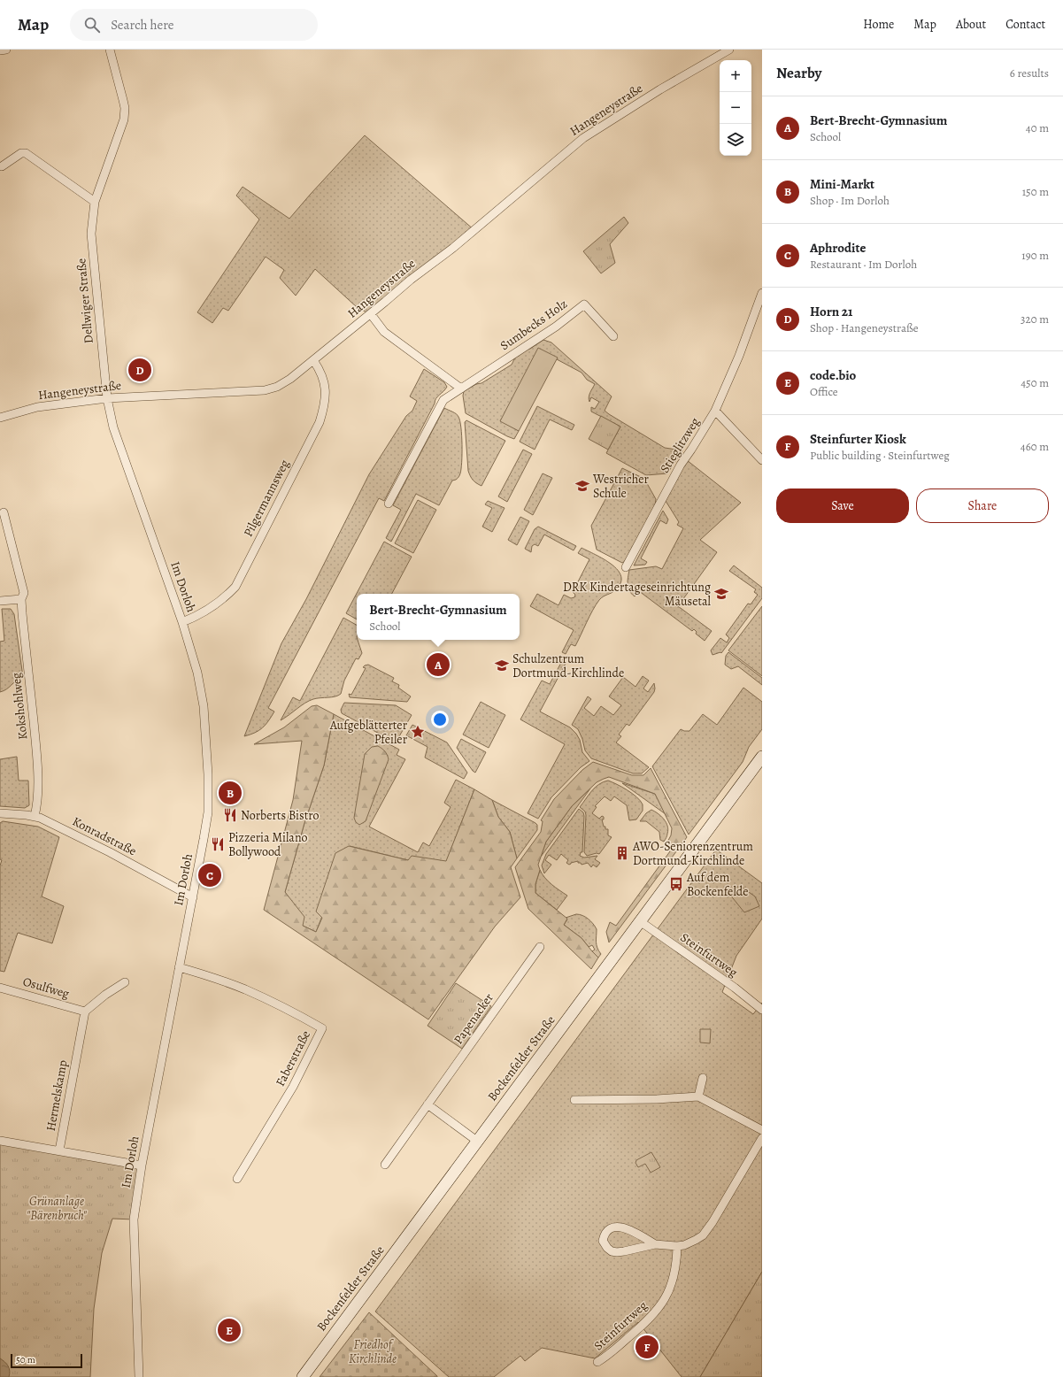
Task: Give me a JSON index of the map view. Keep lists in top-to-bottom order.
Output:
{
  "streets": {
    "main road": ["Bockenfelder Straße"],
    "street": [
      "Hangeneystraße",
      "Dellwiger Straße",
      "Sumbecks Holz",
      "Stieglitzweg",
      "Pilgermannsweg",
      "Im Dorloh",
      "Kokshohlweg",
      "Konradstraße",
      "Steinfurtweg",
      "Osulfweg",
      "Papenacker",
      "Faberstraße",
      "Hermelskamp"
    ]
  },
  "crossings": [
    ["Hangeneystraße", "Dellwiger Straße"],
    ["Hangeneystraße", "Pilgermannsweg"],
    ["Hangeneystraße", "Im Dorloh"],
    ["Dellwiger Straße", "Im Dorloh"],
    ["Pilgermannsweg", "Im Dorloh"],
    ["Im Dorloh", "Konradstraße"],
    ["Im Dorloh", "Faberstraße"],
    ["Im Dorloh", "Hermelskamp"],
    ["Kokshohlweg", "Konradstraße"],
    ["Steinfurtweg", "Bockenfelder Straße"],
    ["Osulfweg", "Hermelskamp"]
  ],
  "parks": ["Grünanlage \"Bärenbruch\"", "Friedhof Kirchlinde"],
  "places": {
    "school or university": ["Westricher Schule", "DRK Kindertageseinrichtung Mäusetal", "Schulzentrum Dortmund-Kirchlinde"],
    "place": ["Aufgeblätterter Pfeiler"],
    "restaurant": ["Norberts Bistro", "Pizzeria Milano Bollywood"],
    "building": ["AWO-Seniorenzentrum Dortmund-Kirchlinde"],
    "bus stop": ["Auf dem Bockenfelde"]
  },
  "scale_bar": "50 m",
  "page": {
    "header": "Map",
    "search": "Search here",
    "nav": [
      "Home",
      "Map",
      "About",
      "Contact"
    ],
    "heading": ["Nearby", "6 results"],
    "map_buttons": ["+", "−"],
    "list": [
      {
        "mark": "A",
        "name": "Bert-Brecht-Gymnasium",
        "note": "School",
        "value": "40 m"
      },
      {
        "mark": "B",
        "name": "Mini-Markt",
        "note": "Shop · Im Dorloh",
        "value": "150 m"
      },
      {
        "mark": "C",
        "name": "Aphrodite",
        "note": "Restaurant · Im Dorloh",
        "value": "190 m"
      },
      {
        "mark": "D",
        "name": "Horn 21",
        "note": "Shop · Hangeneystraße",
        "value": "320 m"
      },
      {
        "mark": "E",
        "name": "code.bio",
        "note": "Office",
        "value": "450 m"
      },
      {
        "mark": "F",
        "name": "Steinfurter Kiosk",
        "note": "Public building · Steinfurtweg",
        "value": "460 m"
      }
    ],
    "pins": [
      "D",
      "A",
      "B",
      "C",
      "E",
      "F"
    ],
    "buttons": ["Save", "Share"],
    "popup": ["Bert-Brecht-Gymnasium", "School"],
    "scale": "50 m"
  }
}
